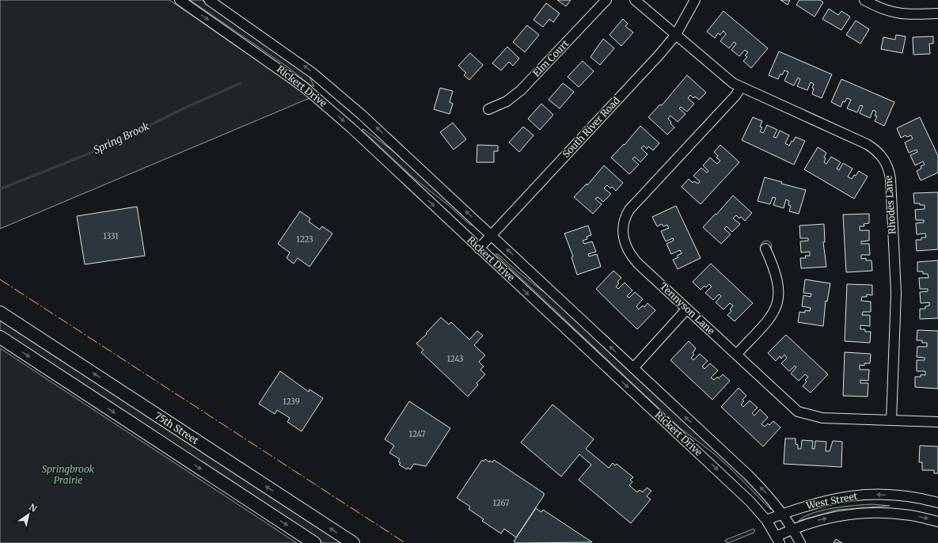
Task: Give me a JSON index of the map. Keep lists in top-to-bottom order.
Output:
{
  "streets": {
    "main road": ["75th Street"],
    "street": [
      "Elm Court",
      "Rickert Drive",
      "South River Road",
      "Rhodes Lane",
      "Tennyson Lane",
      "West Street"
    ]
  },
  "crossings": [
    ["Rickert Drive", "South River Road"],
    ["Rickert Drive", "West Street"],
    ["South River Road", "Rhodes Lane"],
    ["Rhodes Lane", "Tennyson Lane"]
  ],
  "water": ["Spring Brook"],
  "parks": ["Springbrook Prairie"],
  "house_numbers": [
    "1331",
    "1223",
    "1243",
    "1239",
    "1247",
    "1267"
  ],
  "north": "top right"
}
